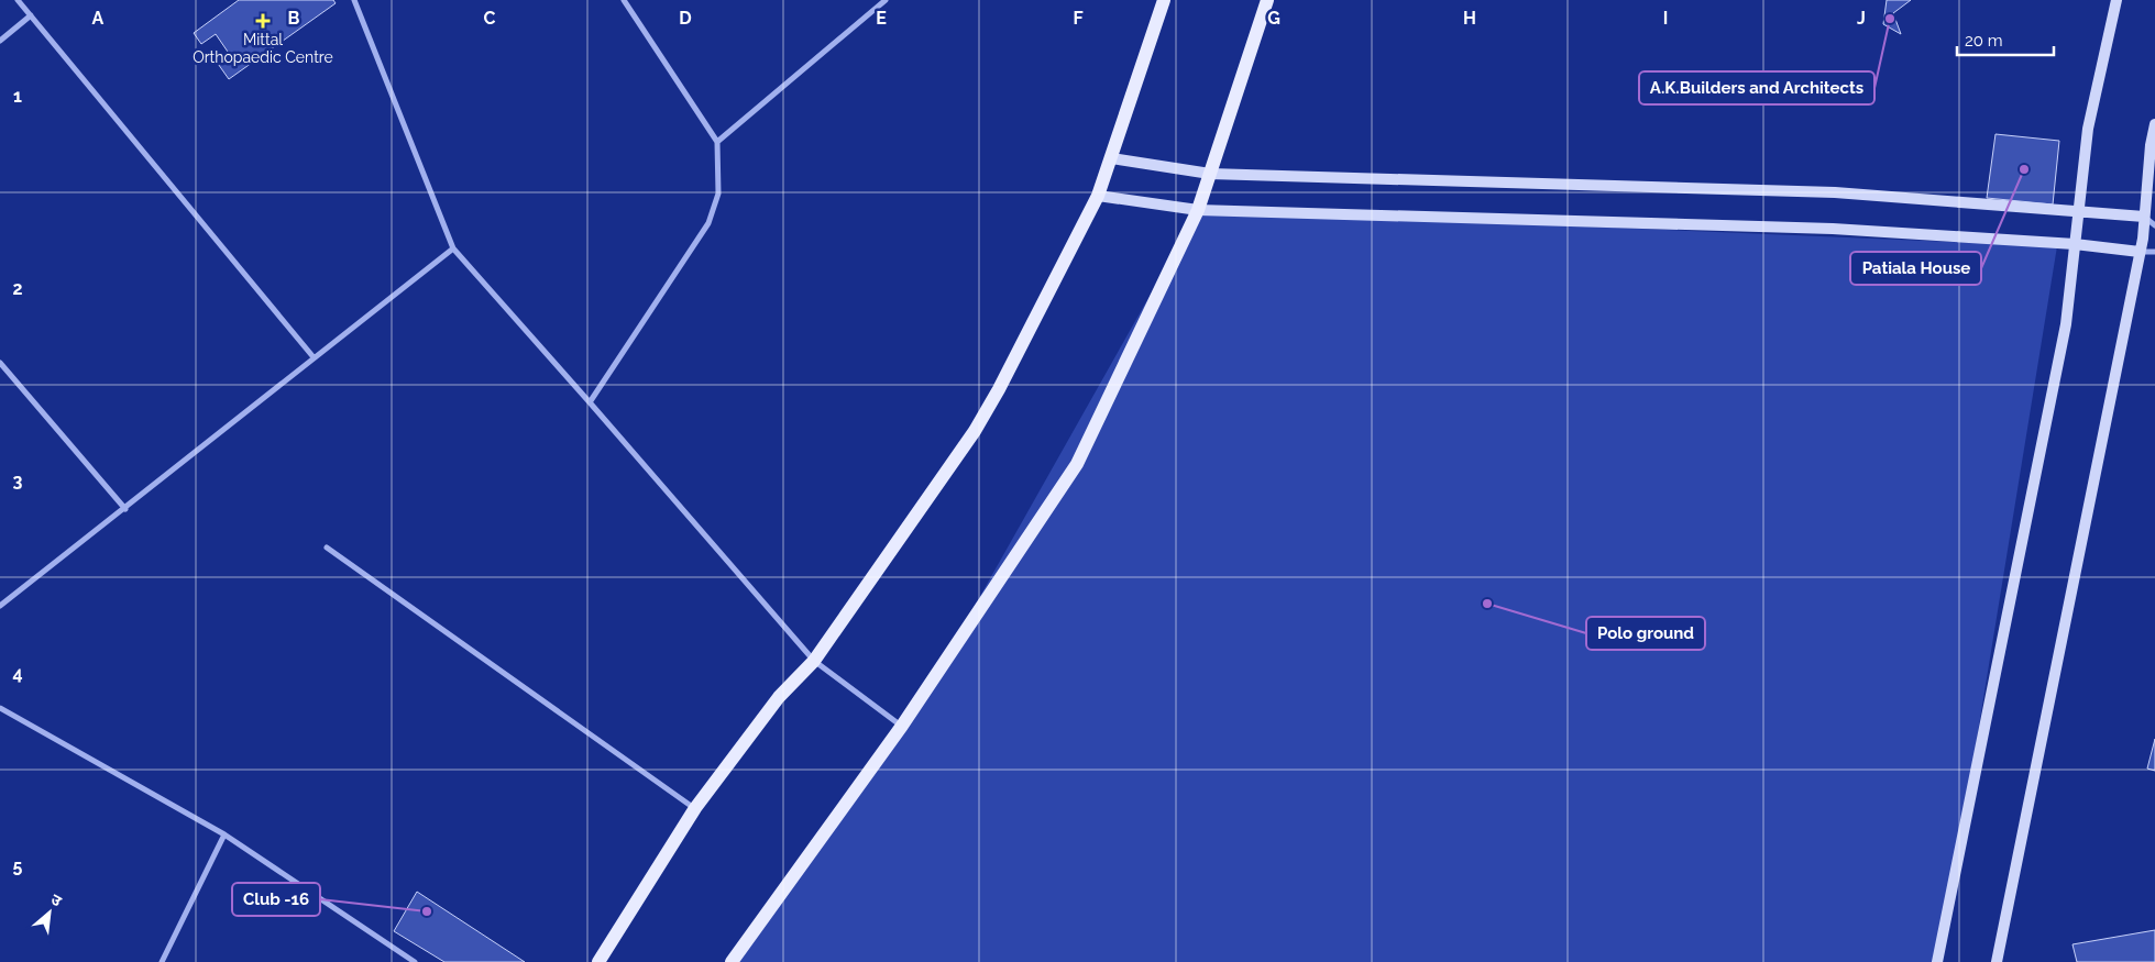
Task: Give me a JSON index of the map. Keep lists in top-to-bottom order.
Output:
{
  "places": {
    "other": [
      "A.K.Builders and Architects",
      "Patiala House",
      "Polo ground",
      "Club -16"
    ],
    "health": ["Mittal Orthopaedic Centre"]
  },
  "scale_bar": "20 m",
  "north": "top right",
  "grid": {
    "columns": [
      "A",
      "B",
      "C",
      "D",
      "E",
      "F",
      "G",
      "H",
      "I",
      "J"
    ],
    "rows": [
      "1",
      "2",
      "3",
      "4",
      "5"
    ]
  }
}
